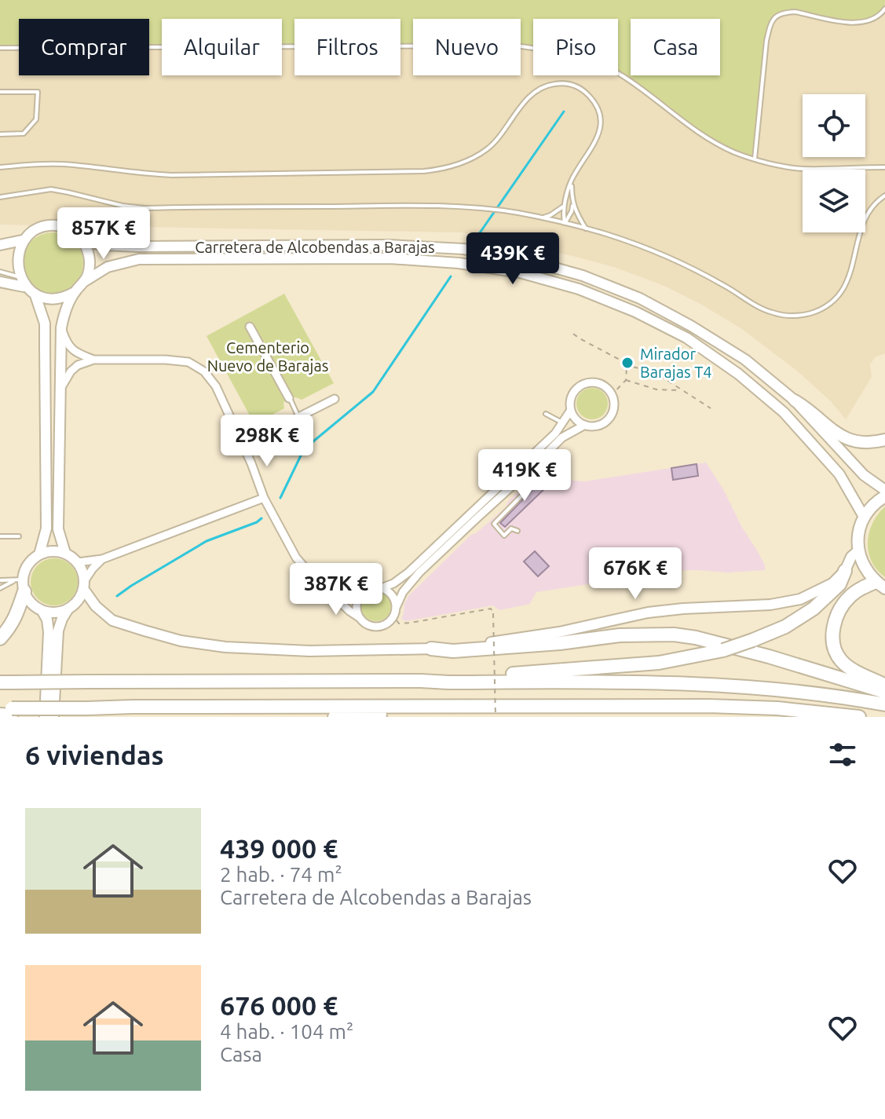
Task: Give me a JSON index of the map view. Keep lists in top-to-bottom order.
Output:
{
  "streets": {
    "street": ["Carretera de Alcobendas a Barajas"]
  },
  "parks": ["Cementerio Nuevo de Barajas"],
  "places": ["Mirador Barajas T4"],
  "page": {
    "chip": [
      "Comprar",
      "Alquilar",
      "Filtros",
      "Nuevo",
      "Piso",
      "Casa"
    ],
    "price": [
      "857K €",
      "439K €",
      "298K €",
      "419K €",
      "676K €",
      "387K €"
    ],
    "heading": "6 viviendas",
    "list": [
      {
        "name": "439 000 €",
        "note": "2 hab. · 74 m² · Carretera de Alcobendas a Barajas"
      },
      {
        "name": "676 000 €",
        "note": "4 hab. · 104 m² · Casa"
      }
    ]
  }
}
